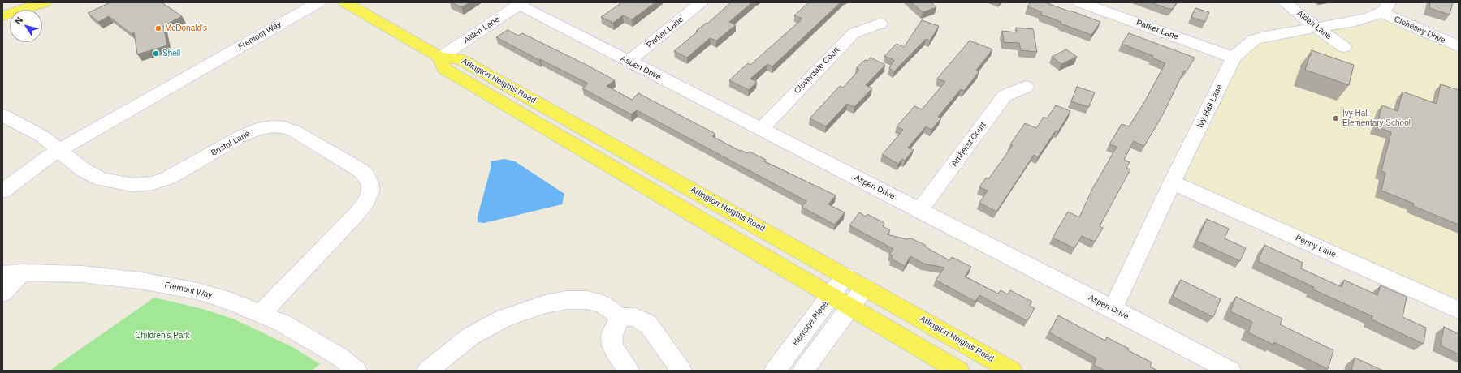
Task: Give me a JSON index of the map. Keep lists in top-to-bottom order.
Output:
{
  "streets": {
    "main road": ["Arlington Heights Road"],
    "street": [
      "Alden Lane",
      "Parker Lane",
      "Clohesey Drive",
      "Fremont Way",
      "Aspen Drive",
      "Cloverdale Court",
      "Ivy Hall Lane",
      "Bristol Lane",
      "Amherst Court",
      "Penny Lane",
      "Heritage Place"
    ]
  },
  "crossings": [
    ["Alden Lane", "Aspen Drive"],
    ["Alden Lane", "Arlington Heights Road"],
    ["Alden Lane", "Ivy Hall Lane"],
    ["Parker Lane", "Aspen Drive"],
    ["Parker Lane", "Ivy Hall Lane"],
    ["Clohesey Drive", "Ivy Hall Lane"],
    ["Fremont Way", "Bristol Lane"],
    ["Aspen Drive", "Cloverdale Court"],
    ["Aspen Drive", "Ivy Hall Lane"],
    ["Aspen Drive", "Amherst Court"],
    ["Arlington Heights Road", "Heritage Place"],
    ["Ivy Hall Lane", "Penny Lane"]
  ],
  "parks": ["Children's Park"],
  "places": ["McDonald's", "Shell", "Ivy Hall Elementary School"],
  "north": "top left"
}
